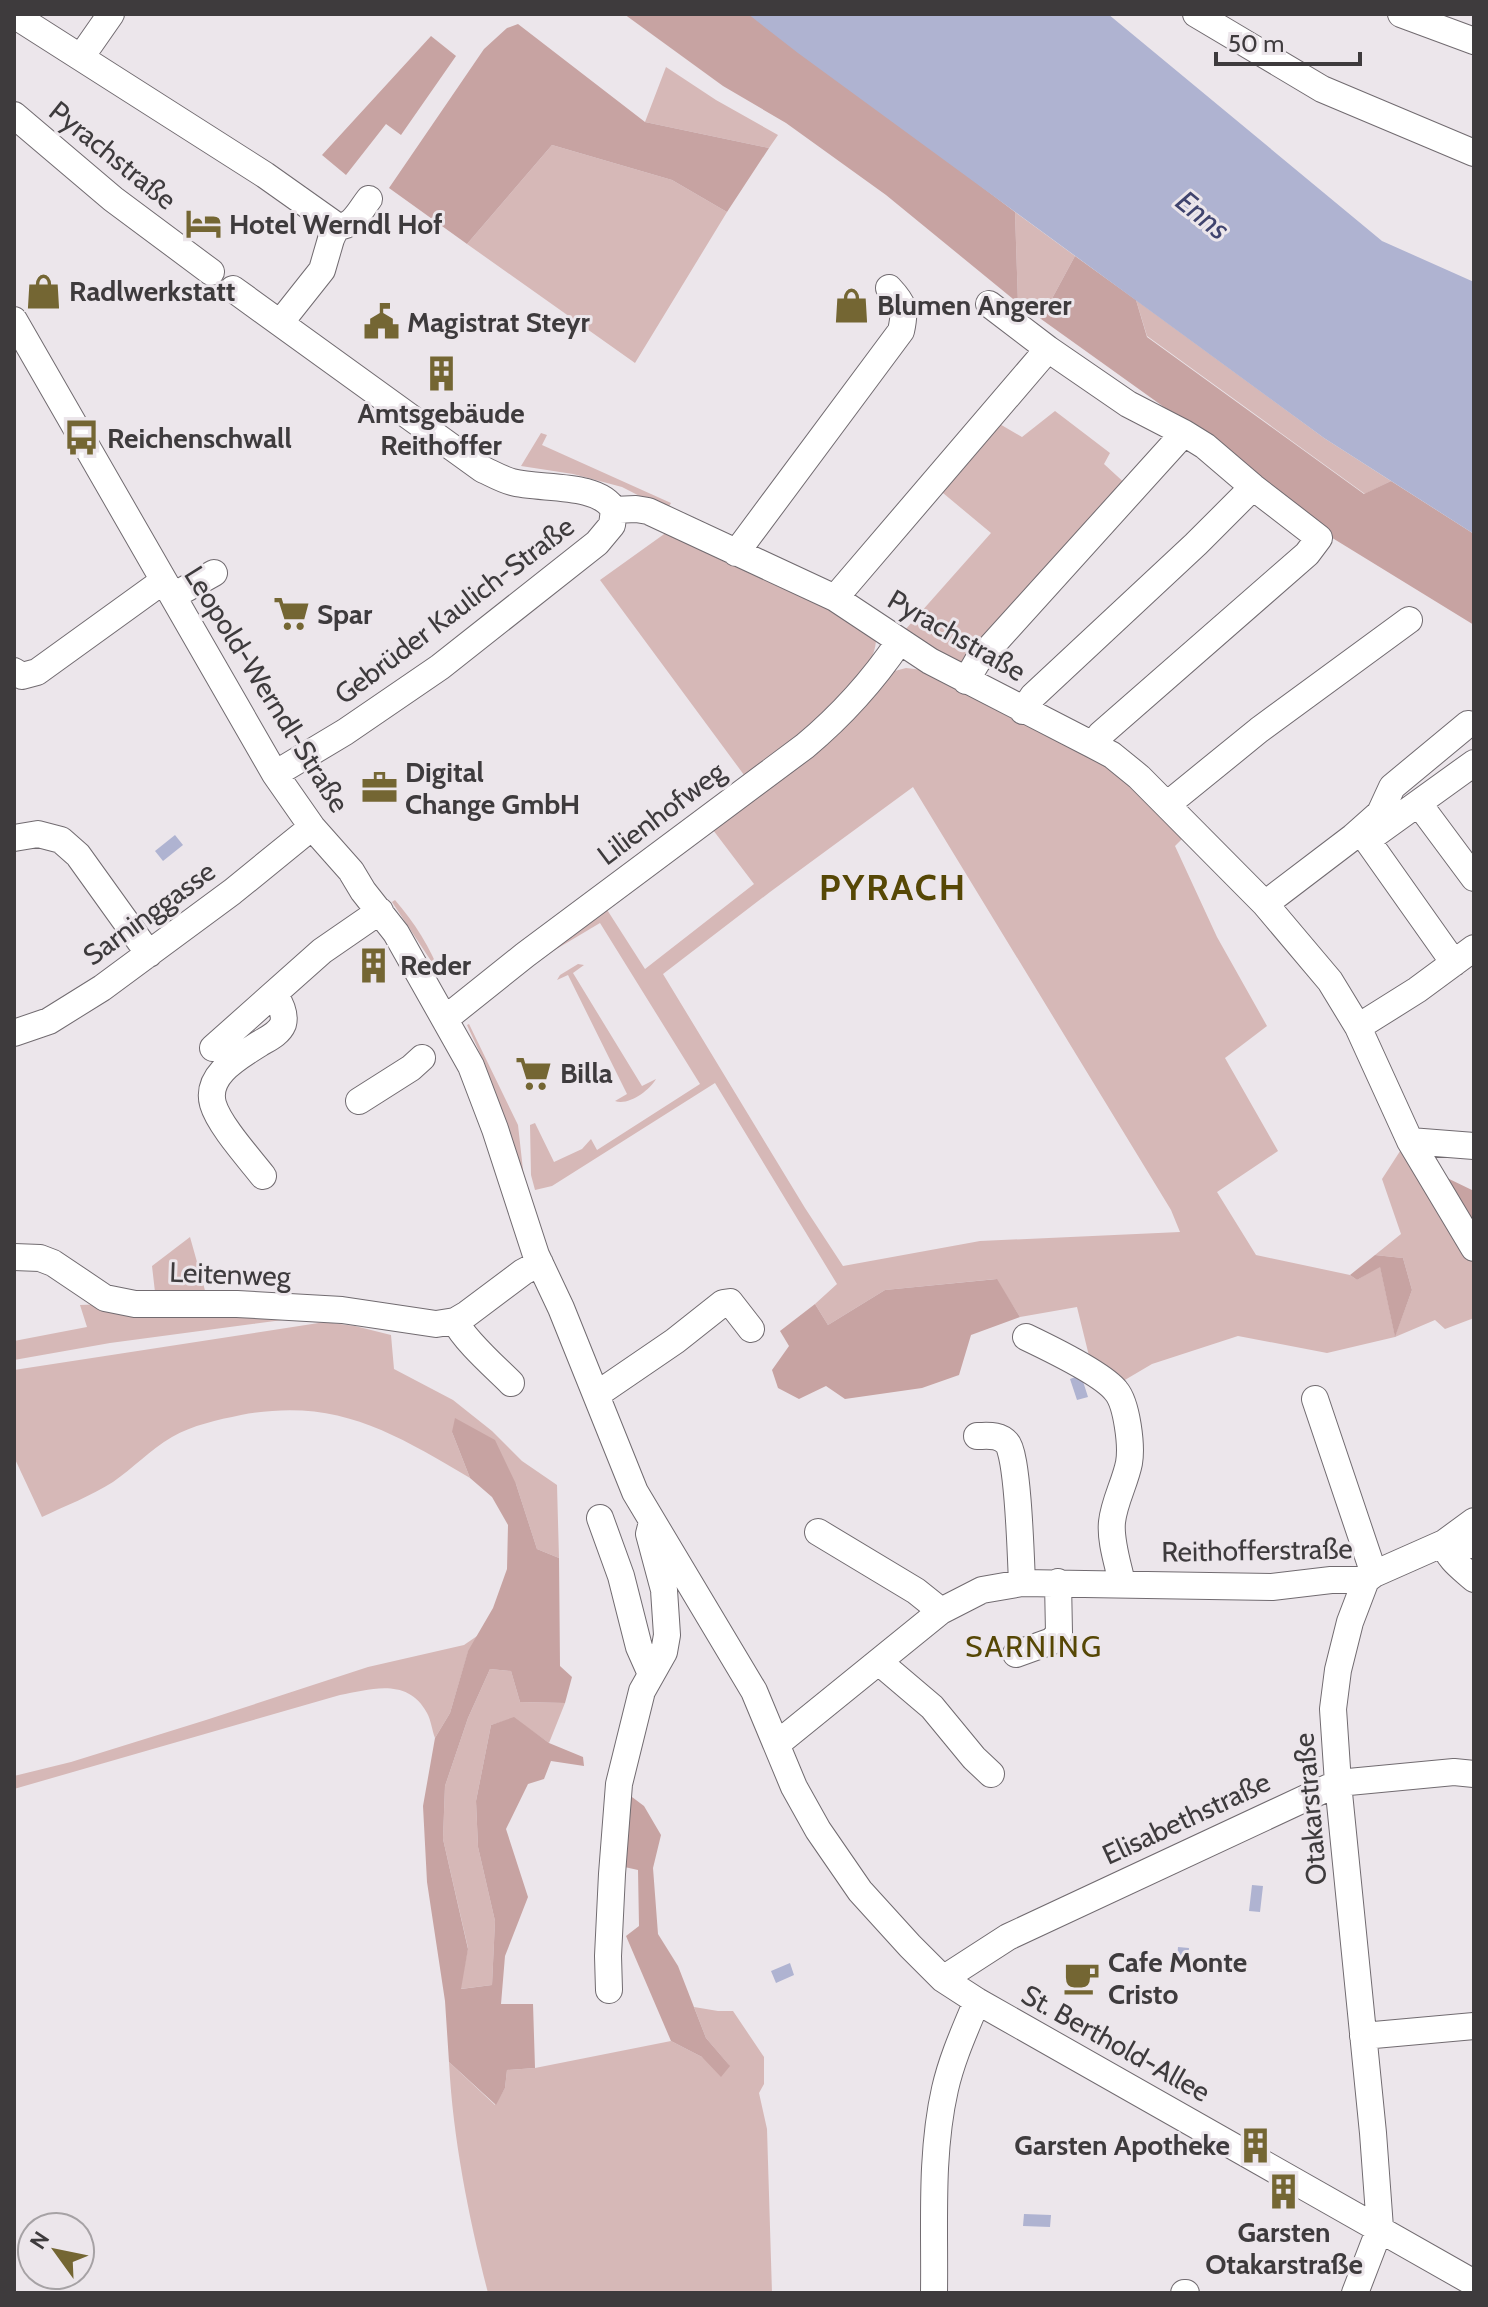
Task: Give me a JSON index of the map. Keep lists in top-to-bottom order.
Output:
{
  "streets": {
    "street": [
      "Pyrachstraße",
      "Gebrüder Kaulich-Straße",
      "Leopold-Werndl-Straße",
      "Lilienhofweg",
      "Sarninggasse",
      "Leitenweg",
      "Reithofferstraße",
      "Otakarstraße",
      "Elisabethstraße",
      "St. Berthold-Allee"
    ]
  },
  "crossings": [
    ["Pyrachstraße", "Gebrüder Kaulich-Straße"],
    ["Pyrachstraße", "Lilienhofweg"],
    ["Gebrüder Kaulich-Straße", "Leopold-Werndl-Straße"],
    ["Leopold-Werndl-Straße", "Lilienhofweg"],
    ["Leopold-Werndl-Straße", "Sarninggasse"],
    ["Leopold-Werndl-Straße", "Reithofferstraße"],
    ["Leopold-Werndl-Straße", "St. Berthold-Allee"],
    ["Reithofferstraße", "Otakarstraße"],
    ["Reithofferstraße", "St. Berthold-Allee"],
    ["Otakarstraße", "Elisabethstraße"],
    ["Otakarstraße", "St. Berthold-Allee"],
    ["Elisabethstraße", "St. Berthold-Allee"]
  ],
  "districts": ["PYRACH", "SARNING"],
  "water": ["Enns"],
  "places": {
    "hotel": ["Hotel Werndl Hof"],
    "shop": ["Radlwerkstatt", "Blumen Angerer"],
    "public building": ["Magistrat Steyr"],
    "building": [
      "Amtsgebäude Reithoffer",
      "Reder",
      "Garsten Apotheke",
      "Garsten Otakarstraße"
    ],
    "bus stop": ["Reichenschwall"],
    "supermarket": ["Spar", "Billa"],
    "office": ["Digital Change GmbH"],
    "cafe": ["Cafe Monte Cristo"]
  },
  "scale_bar": "50 m",
  "north": "top left"
}
